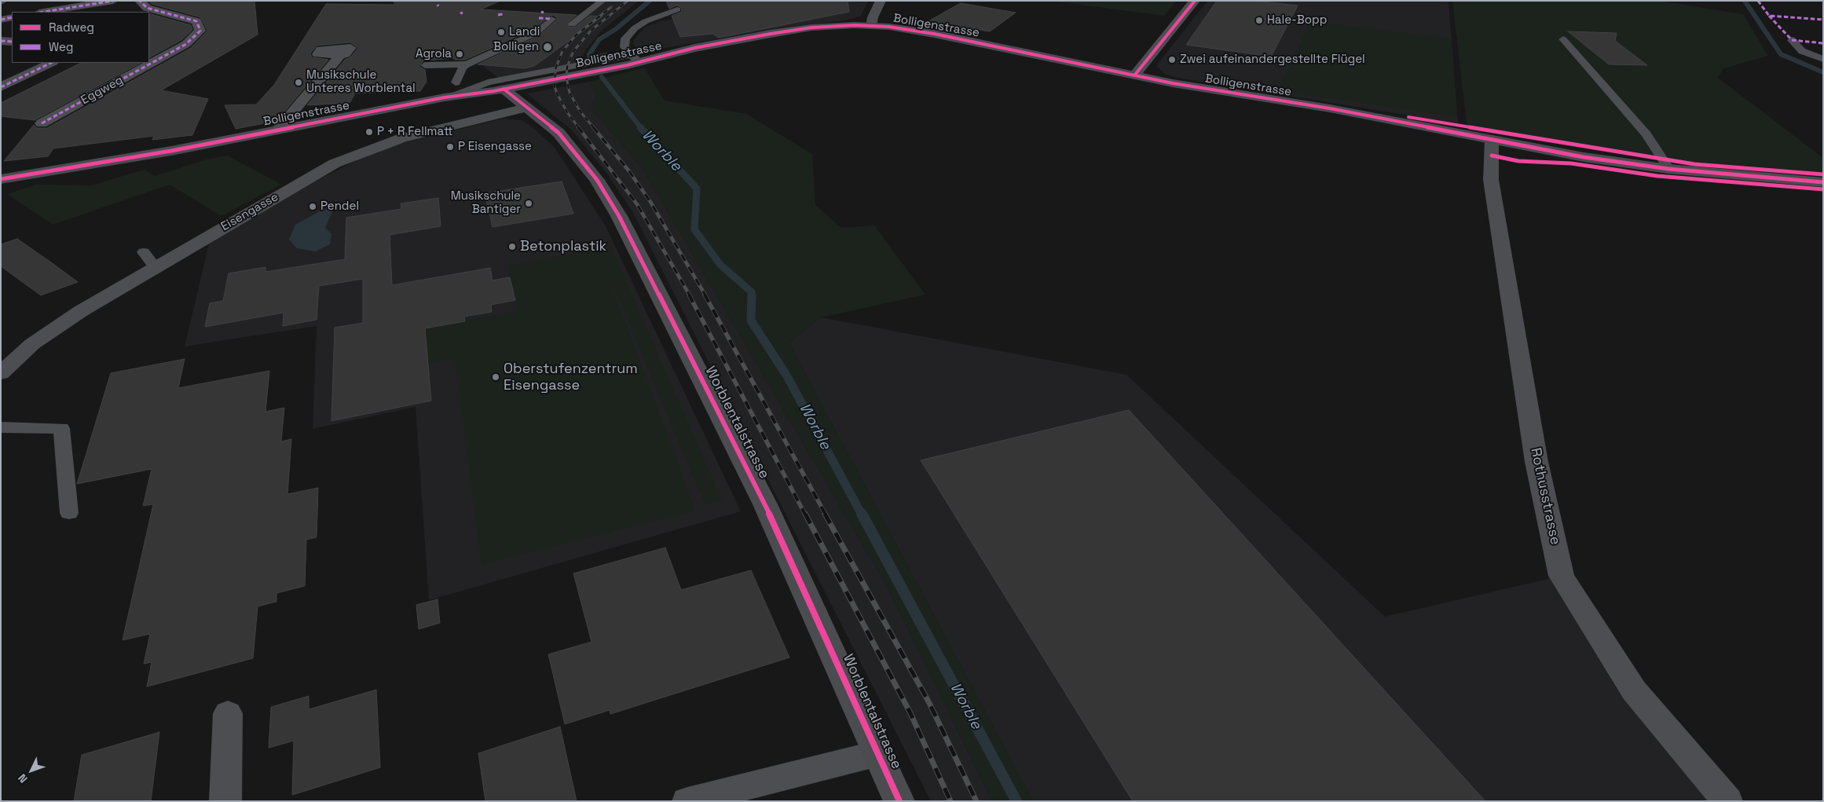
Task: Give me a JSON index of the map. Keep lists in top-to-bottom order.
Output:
{
  "streets": {
    "main road": ["Bolligenstrasse", "Worblentalstrasse"],
    "street": ["Eggweg", "Eisengasse", "Rothusstrasse"]
  },
  "crossings": [
    ["Bolligenstrasse", "Worblentalstrasse"],
    ["Bolligenstrasse", "Rothusstrasse"],
    ["Eisengasse", "Worblentalstrasse"]
  ],
  "water": ["Worble"],
  "places": [
    "Hale-Bopp",
    "Landi",
    "Bolligen",
    "Agrola",
    "Zwei aufeinandergestellte Flügel",
    "Musikschule Unteres Worblental",
    "P + R Fellmatt",
    "P Eisengasse",
    "Musikschule Bantiger",
    "Pendel",
    "Betonplastik",
    "Oberstufenzentrum Eisengasse"
  ],
  "legend": ["Radweg", "Weg"],
  "north": "bottom left"
}
